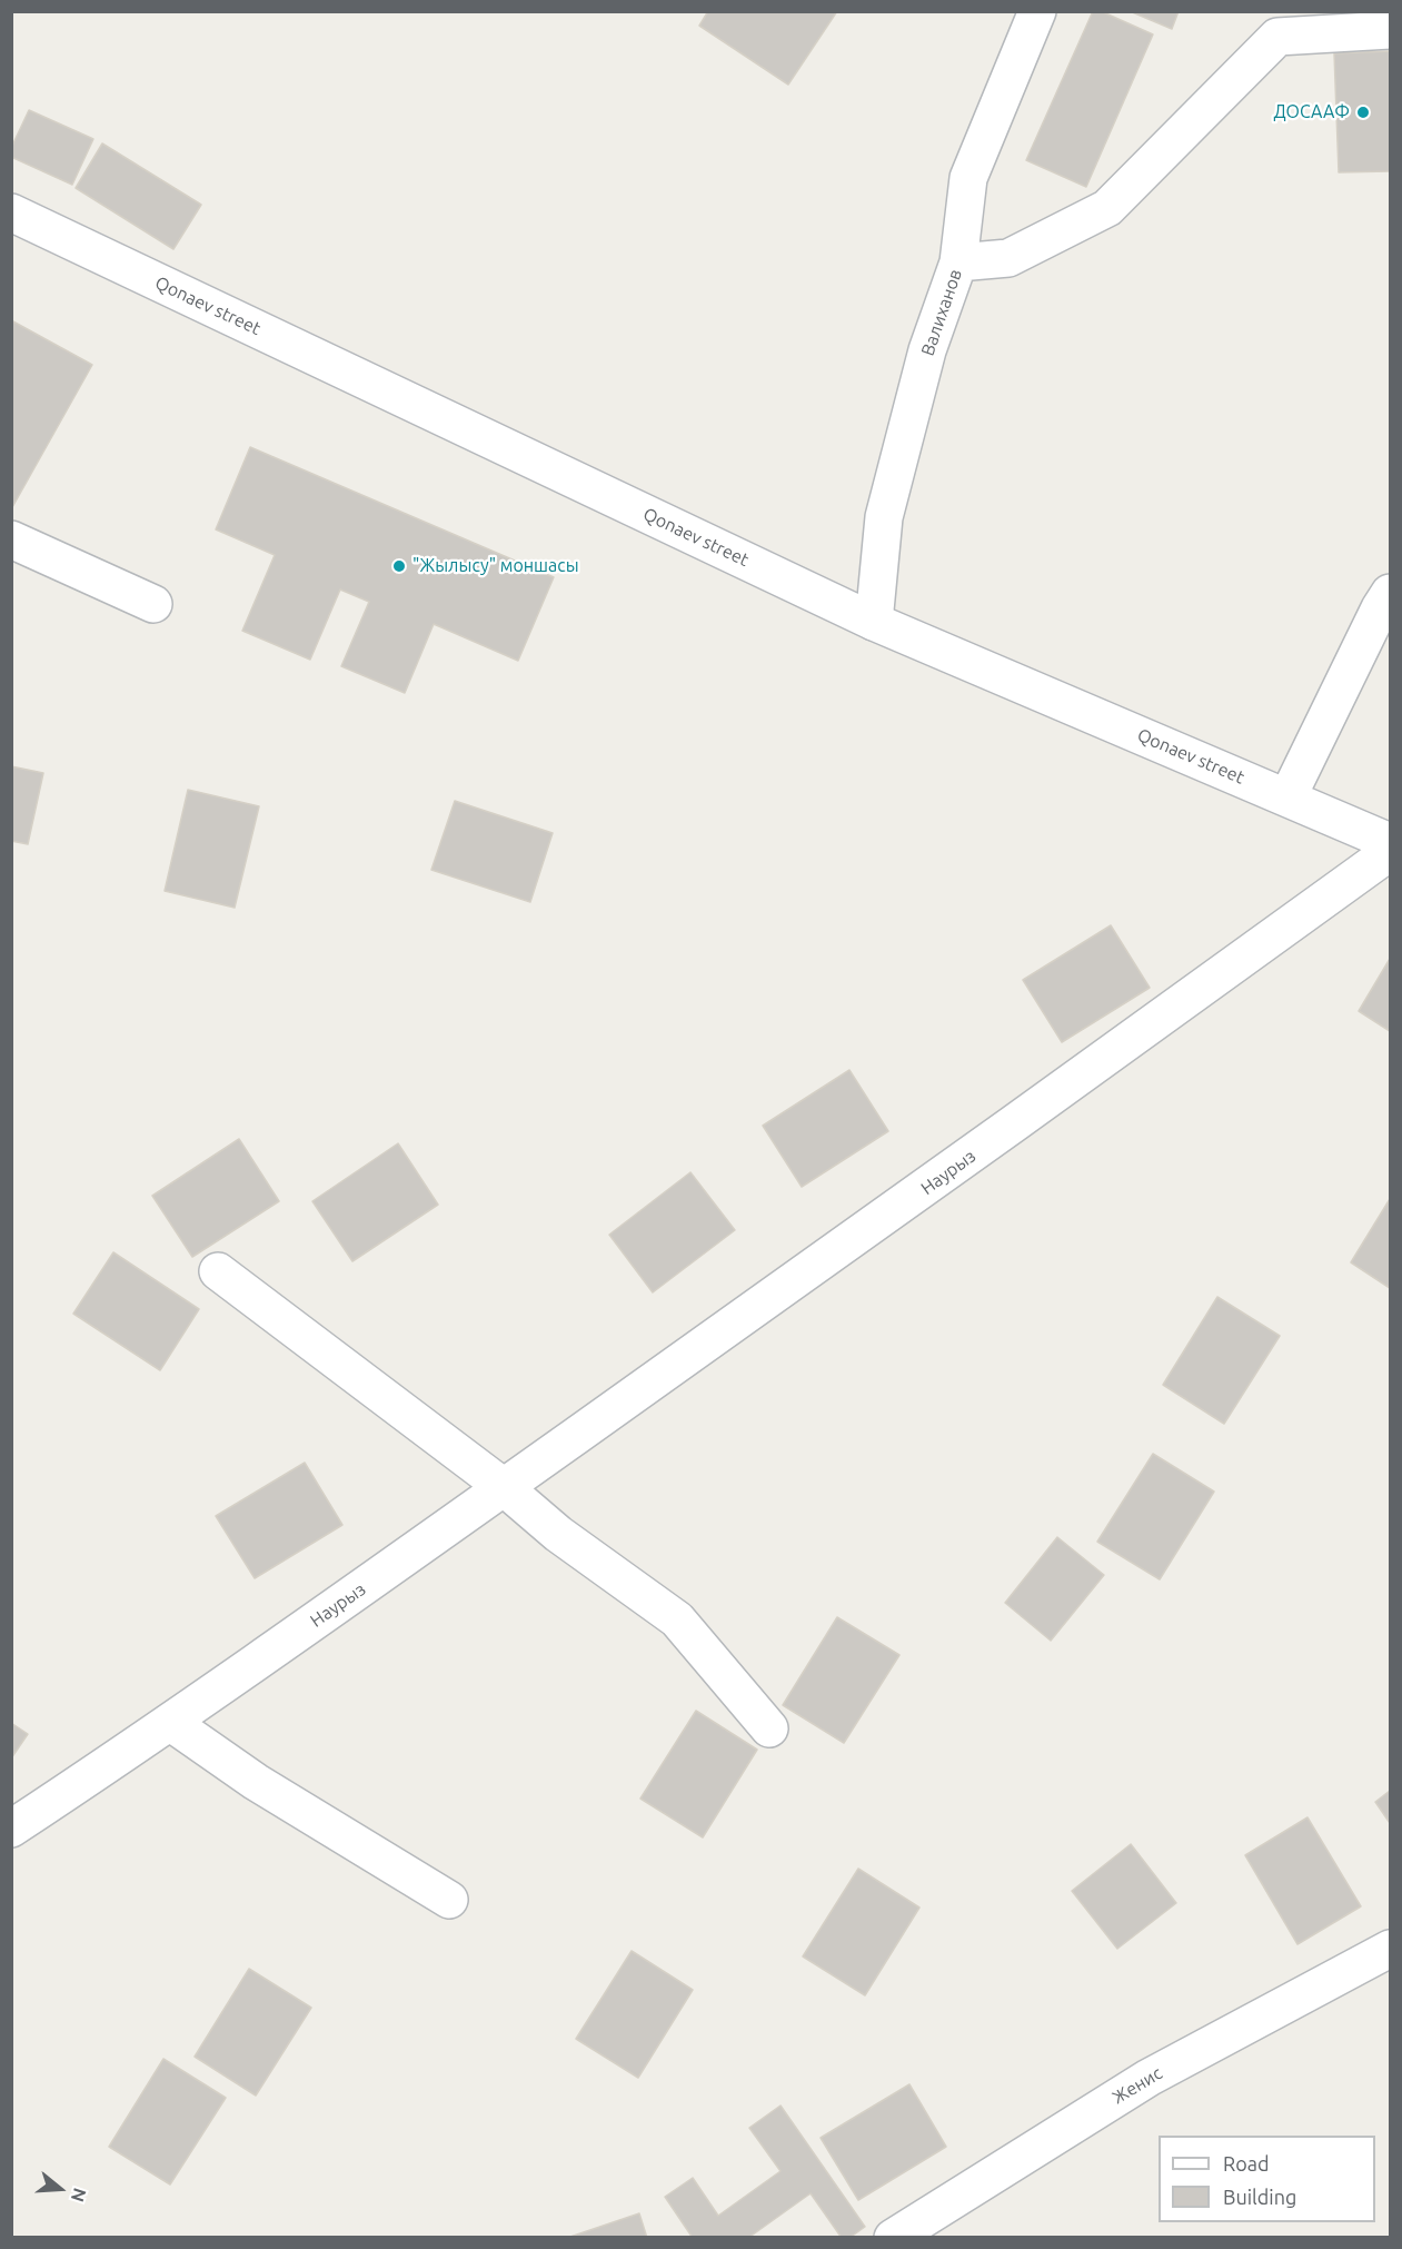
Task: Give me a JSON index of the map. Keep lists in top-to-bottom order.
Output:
{
  "streets": {
    "street": [
      "Qonaev street",
      "Валиханов",
      "Наурыз",
      "Женис"
    ]
  },
  "crossings": [
    ["Qonaev street", "Валиханов"]
  ],
  "places": ["ДОСААФ", "\"Жылысу\" моншасы"],
  "legend": ["Road", "Building"],
  "north": "right"
}
